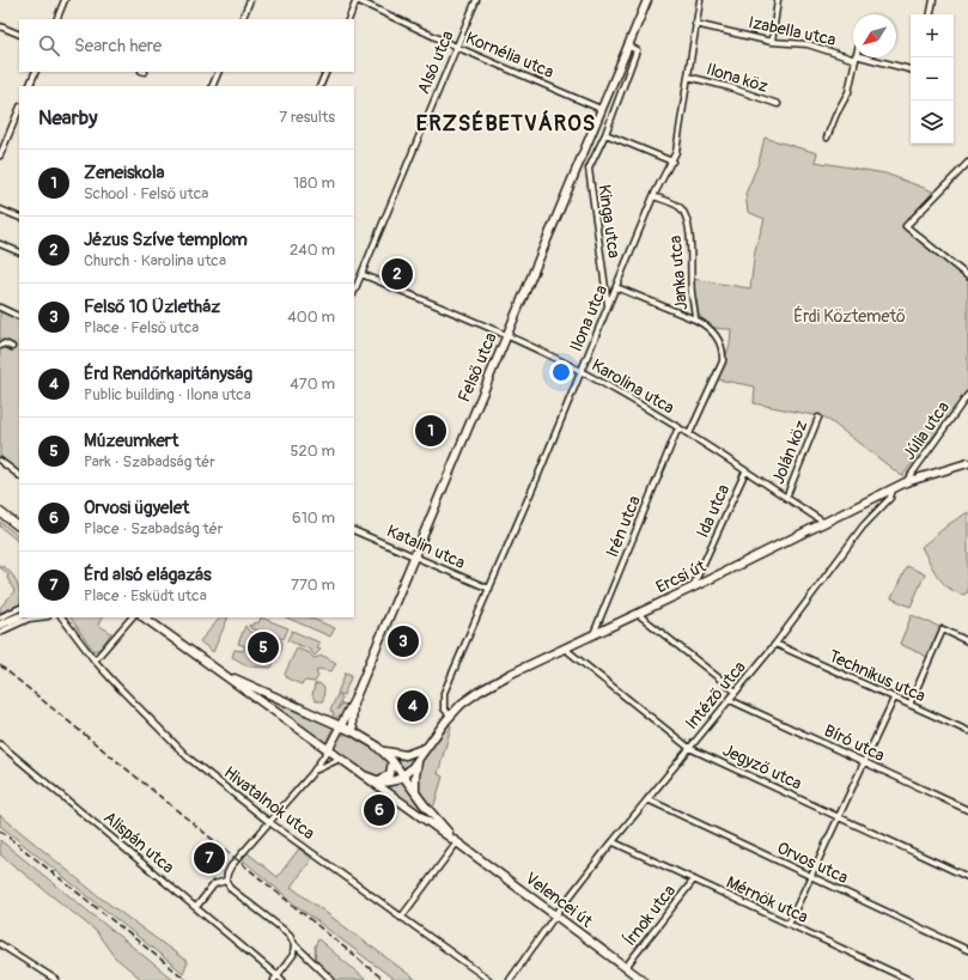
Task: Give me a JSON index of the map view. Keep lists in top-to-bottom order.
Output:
{
  "streets": {
    "main road": ["Felső utca", "Ercsi út", "Velencei út"],
    "street": [
      "Izabella utca",
      "Kornélia utca",
      "Alsó utca",
      "Ilona köz",
      "Kinga utca",
      "Janka utca",
      "Ilona utca",
      "Karolina utca",
      "Júlia utca",
      "Jolán köz",
      "Ida utca",
      "Irén utca",
      "Katalin utca",
      "Technikus utca",
      "Intéző utca",
      "Bíró utca",
      "Jegyző utca",
      "Hivatalnok utca",
      "Alispán utca",
      "Orvos utca",
      "Mérnök utca",
      "Írnok utca"
    ]
  },
  "crossings": [
    ["Izabella utca", "Ilona utca"],
    ["Kornélia utca", "Alsó utca"],
    ["Kornélia utca", "Felső utca"],
    ["Alsó utca", "Karolina utca"],
    ["Ilona köz", "Ilona utca"],
    ["Kinga utca", "Ilona utca"],
    ["Janka utca", "Ilona utca"],
    ["Janka utca", "Karolina utca"],
    ["Ilona utca", "Karolina utca"],
    ["Ilona utca", "Katalin utca"],
    ["Ilona utca", "Ercsi út"],
    ["Felső utca", "Karolina utca"],
    ["Felső utca", "Katalin utca"],
    ["Karolina utca", "Jolán köz"],
    ["Karolina utca", "Ida utca"],
    ["Karolina utca", "Irén utca"],
    ["Karolina utca", "Ercsi út"],
    ["Júlia utca", "Ercsi út"],
    ["Ida utca", "Ercsi út"],
    ["Irén utca", "Ercsi út"],
    ["Ercsi út", "Intéző utca"],
    ["Ercsi út", "Jegyző utca"],
    ["Technikus utca", "Intéző utca"],
    ["Intéző utca", "Bíró utca"],
    ["Intéző utca", "Jegyző utca"],
    ["Intéző utca", "Orvos utca"],
    ["Intéző utca", "Velencei út"],
    ["Intéző utca", "Mérnök utca"],
    ["Velencei út", "Írnok utca"],
    ["Mérnök utca", "Írnok utca"]
  ],
  "districts": ["ERZSÉBETVÁROS"],
  "parks": ["Érdi Köztemető"],
  "north": "bottom left",
  "page": {
    "map_buttons": ["+", "−"],
    "search": "Search here",
    "heading": ["Nearby", "7 results"],
    "list": [
      {
        "mark": "1",
        "name": "Zeneiskola",
        "note": "School · Felső utca",
        "value": "180 m"
      },
      {
        "mark": "2",
        "name": "Jézus Szíve templom",
        "note": "Church · Karolina utca",
        "value": "240 m"
      },
      {
        "mark": "3",
        "name": "Felső 10 Üzletház",
        "note": "Place · Felső utca",
        "value": "400 m"
      },
      {
        "mark": "4",
        "name": "Érd Rendőrkapitányság",
        "note": "Public building · Ilona utca",
        "value": "470 m"
      },
      {
        "mark": "5",
        "name": "Múzeumkert",
        "note": "Park · Szabadság tér",
        "value": "520 m"
      },
      {
        "mark": "6",
        "name": "Orvosi ügyelet",
        "note": "Place · Szabadság tér",
        "value": "610 m"
      },
      {
        "mark": "7",
        "name": "Érd alsó elágazás",
        "note": "Place · Esküdt utca",
        "value": "770 m"
      }
    ],
    "pins": [
      "2",
      "1",
      "3",
      "5",
      "4",
      "6",
      "7"
    ]
  }
}
